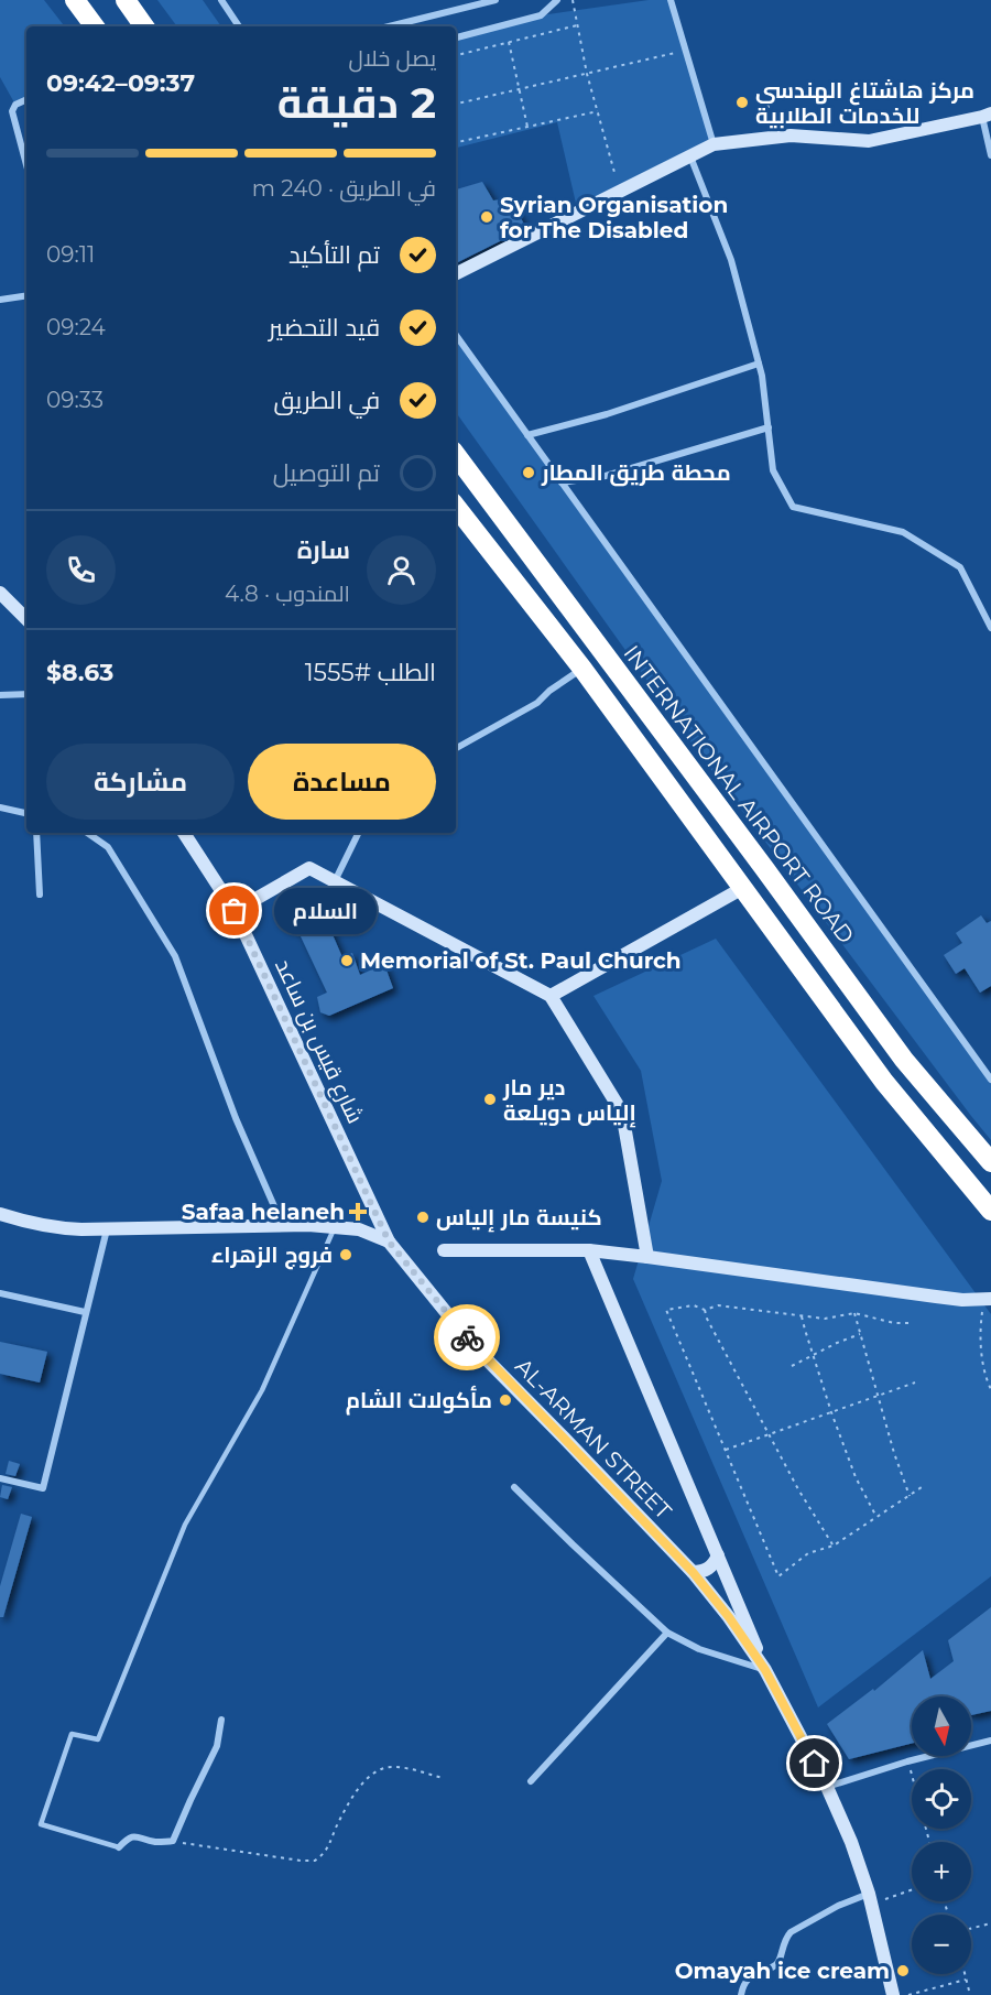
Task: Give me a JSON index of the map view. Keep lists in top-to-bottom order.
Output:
{
  "streets": {
    "highway": ["INTERNATIONAL AIRPORT ROAD"],
    "main road": ["شارع قيس بن ساعد", "AL-ARMAN STREET"]
  },
  "crossings": [
    ["شارع قيس بن ساعد", "AL-ARMAN STREET"]
  ],
  "places": {
    "other": [
      "مركز هاشتاغ الهندسي للخدمات الطلابية",
      "Syrian Organisation for The Disabled",
      "محطة طريق المطار",
      "السلام",
      "Memorial of St. Paul Church",
      "دير مار إلياس دويلعة",
      "كنيسة مار إلياس",
      "فروج الزهراء",
      "مأكولات الشام",
      "Omayah ice cream"
    ],
    "health": ["Safaa helaneh"]
  },
  "north": "bottom",
  "page": {
    "heading": ["2 دقيقة", "يصل خلال", "09:37–09:42"],
    "panel": [
      "سارة",
      "المندوب · 4.8",
      "الطلب #1555",
      "$8.63"
    ],
    "bar": "في الطريق · 240 m",
    "list": [
      ["تم التأكيد", "09:11"],
      ["قيد التحضير", "09:24"],
      ["في الطريق", "09:33"],
      "تم التوصيل"
    ],
    "buttons": ["مساعدة", "مشاركة"],
    "bubble": "السلام",
    "map_buttons": ["+", "−"]
  }
}
